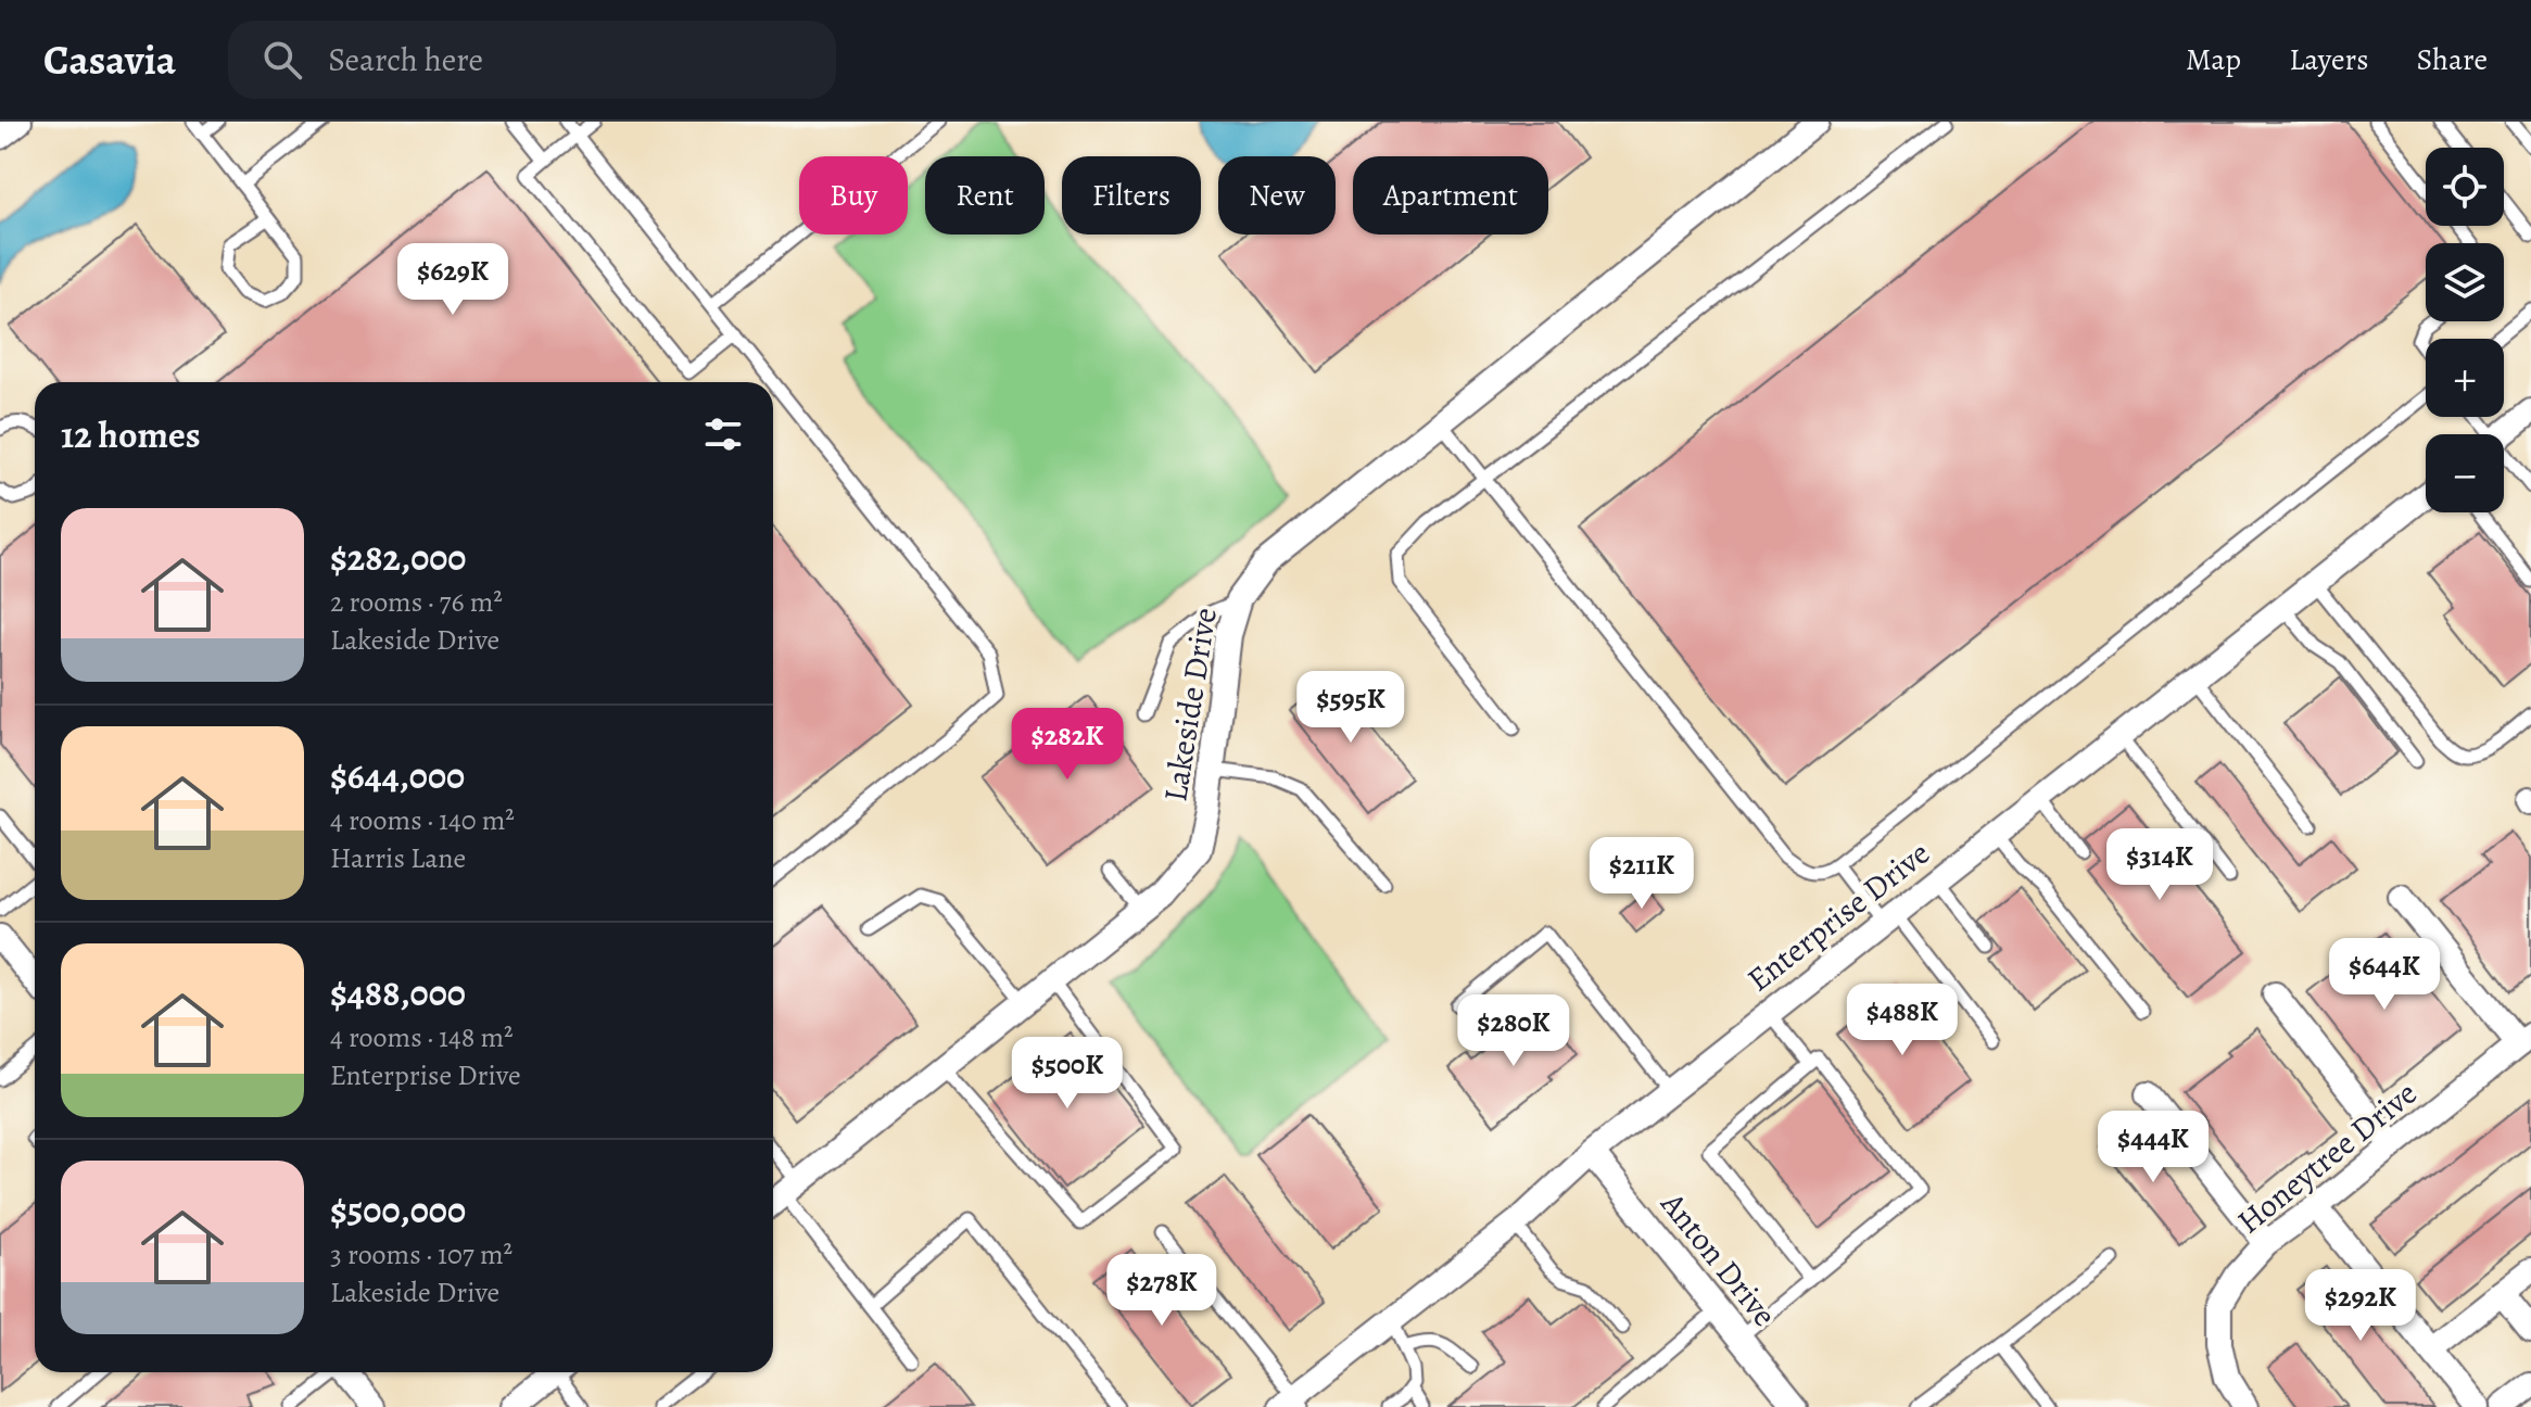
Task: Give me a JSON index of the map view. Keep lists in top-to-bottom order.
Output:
{
  "streets": {
    "street": [
      "Lakeside Drive",
      "Enterprise Drive",
      "Honeytree Drive",
      "Anton Drive"
    ]
  },
  "crossings": [
    ["Enterprise Drive", "Anton Drive"]
  ],
  "page": {
    "header": "Casavia",
    "search": "Search here",
    "nav": ["Map", "Layers", "Share"],
    "map_buttons": ["+", "−"],
    "chip": [
      "Buy",
      "Rent",
      "Filters",
      "New",
      "Apartment"
    ],
    "price": [
      "$629K",
      "$595K",
      "$282K",
      "$314K",
      "$211K",
      "$644K",
      "$488K",
      "$280K",
      "$500K",
      "$444K",
      "$278K",
      "$292K"
    ],
    "heading": "12 homes",
    "list": [
      {
        "name": "$282,000",
        "note": "2 rooms · 76 m² · Lakeside Drive"
      },
      {
        "name": "$644,000",
        "note": "4 rooms · 140 m² · Harris Lane"
      },
      {
        "name": "$488,000",
        "note": "4 rooms · 148 m² · Enterprise Drive"
      },
      {
        "name": "$500,000",
        "note": "3 rooms · 107 m² · Lakeside Drive"
      }
    ]
  }
}
